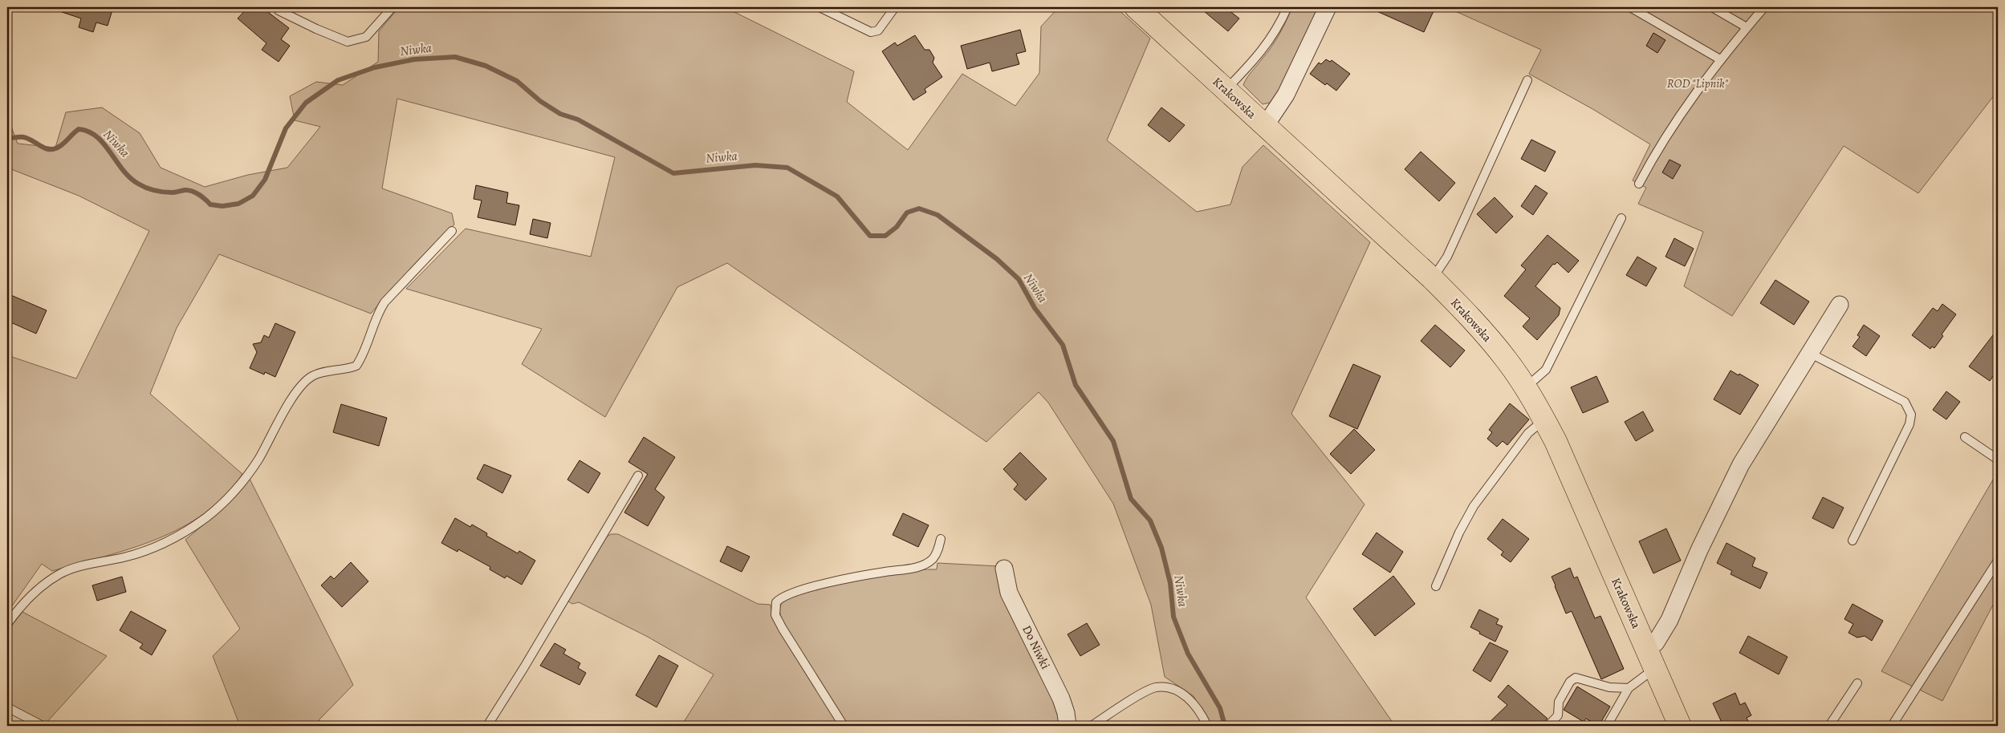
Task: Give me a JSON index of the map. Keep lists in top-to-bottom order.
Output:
{
  "streets": {
    "main road": ["Krakowska"],
    "street": ["Do Niwki"]
  },
  "water": ["Niwka"],
  "parks": ["ROD \"Lipnik\""]
}
